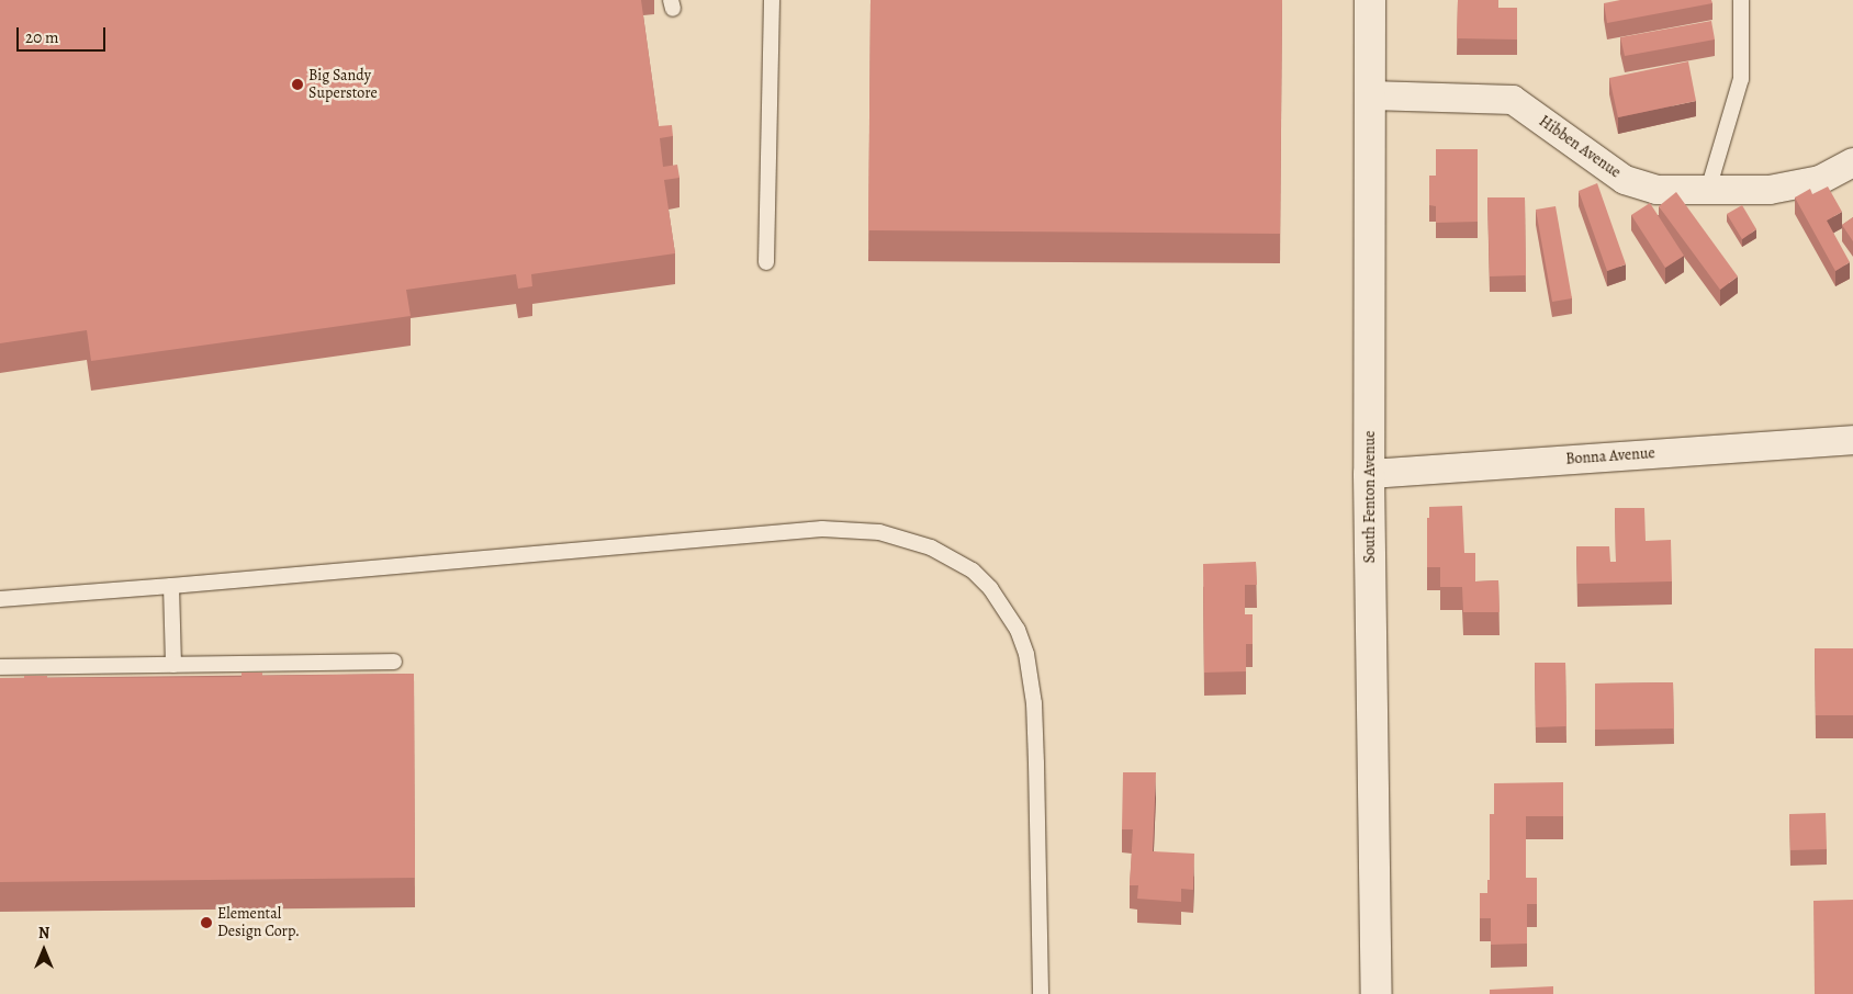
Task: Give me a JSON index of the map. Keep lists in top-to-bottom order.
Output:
{
  "streets": {
    "street": ["Hibben Avenue", "Bonna Avenue", "South Fenton Avenue"]
  },
  "crossings": [
    ["Hibben Avenue", "South Fenton Avenue"],
    ["Bonna Avenue", "South Fenton Avenue"]
  ],
  "places": ["Big Sandy Superstore", "Elemental Design Corp."],
  "scale_bar": "20 m",
  "north": "top"
}
